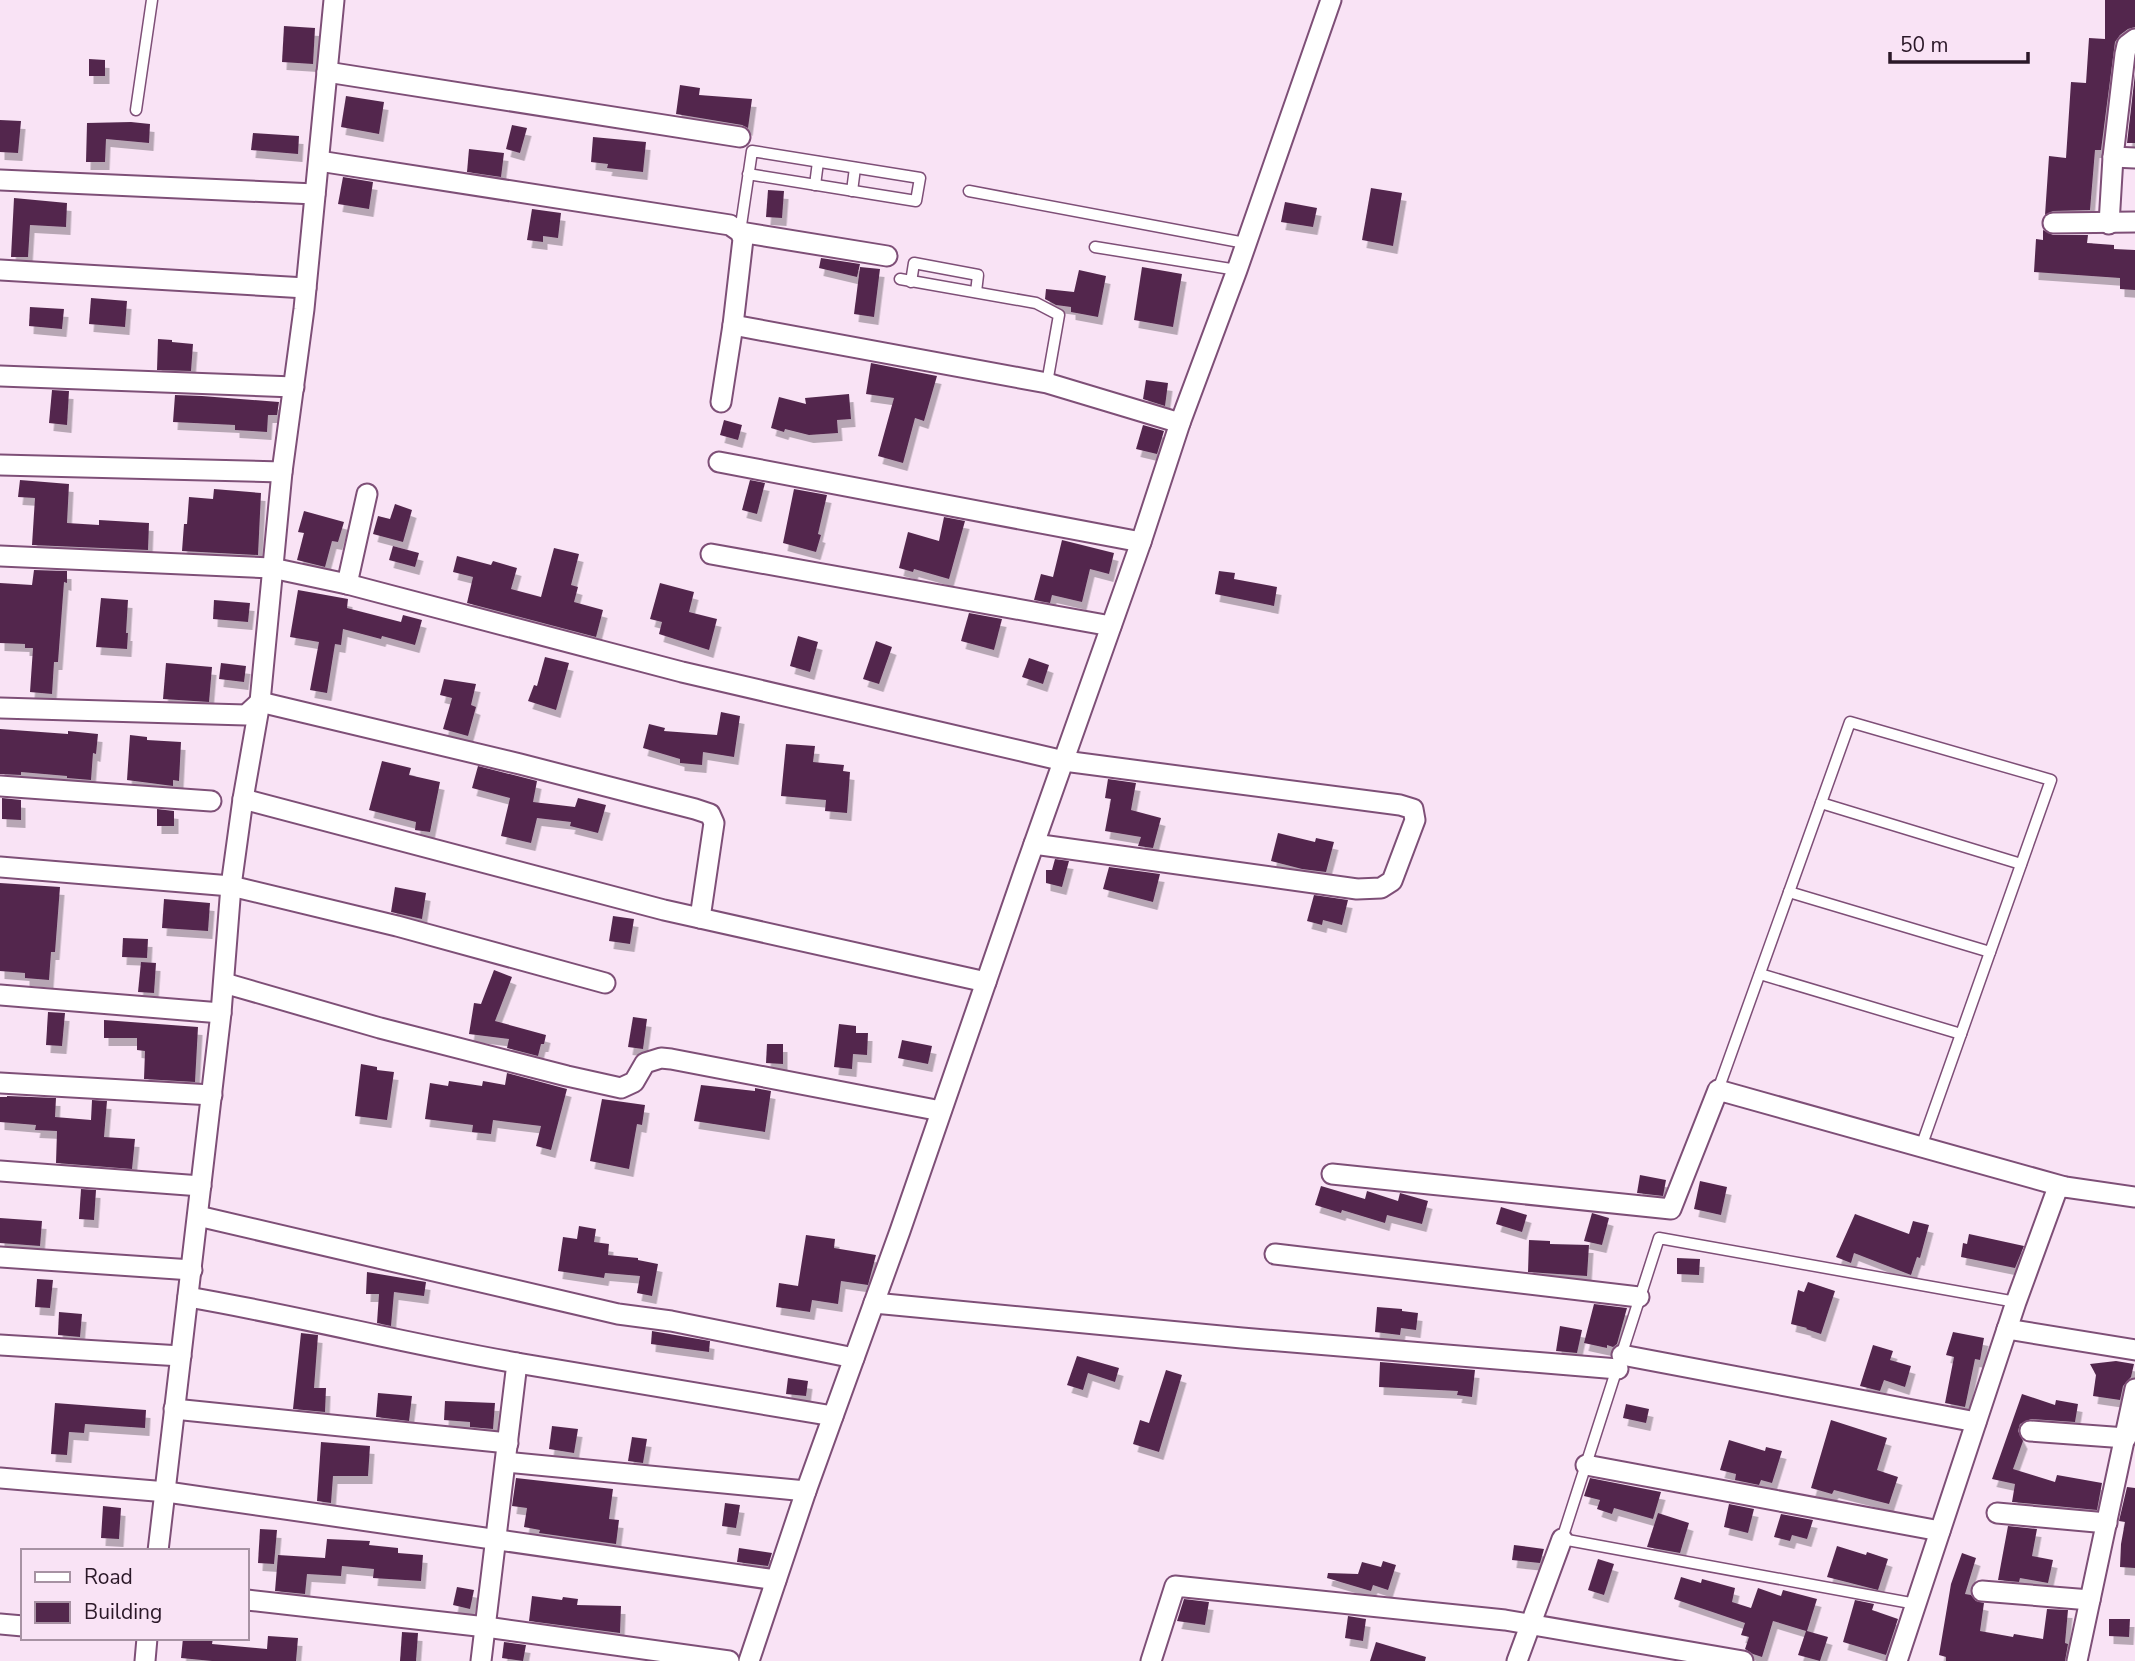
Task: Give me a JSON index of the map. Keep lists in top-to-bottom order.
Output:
{
  "legend": ["Road", "Building"],
  "scale_bar": "50 m"
}
